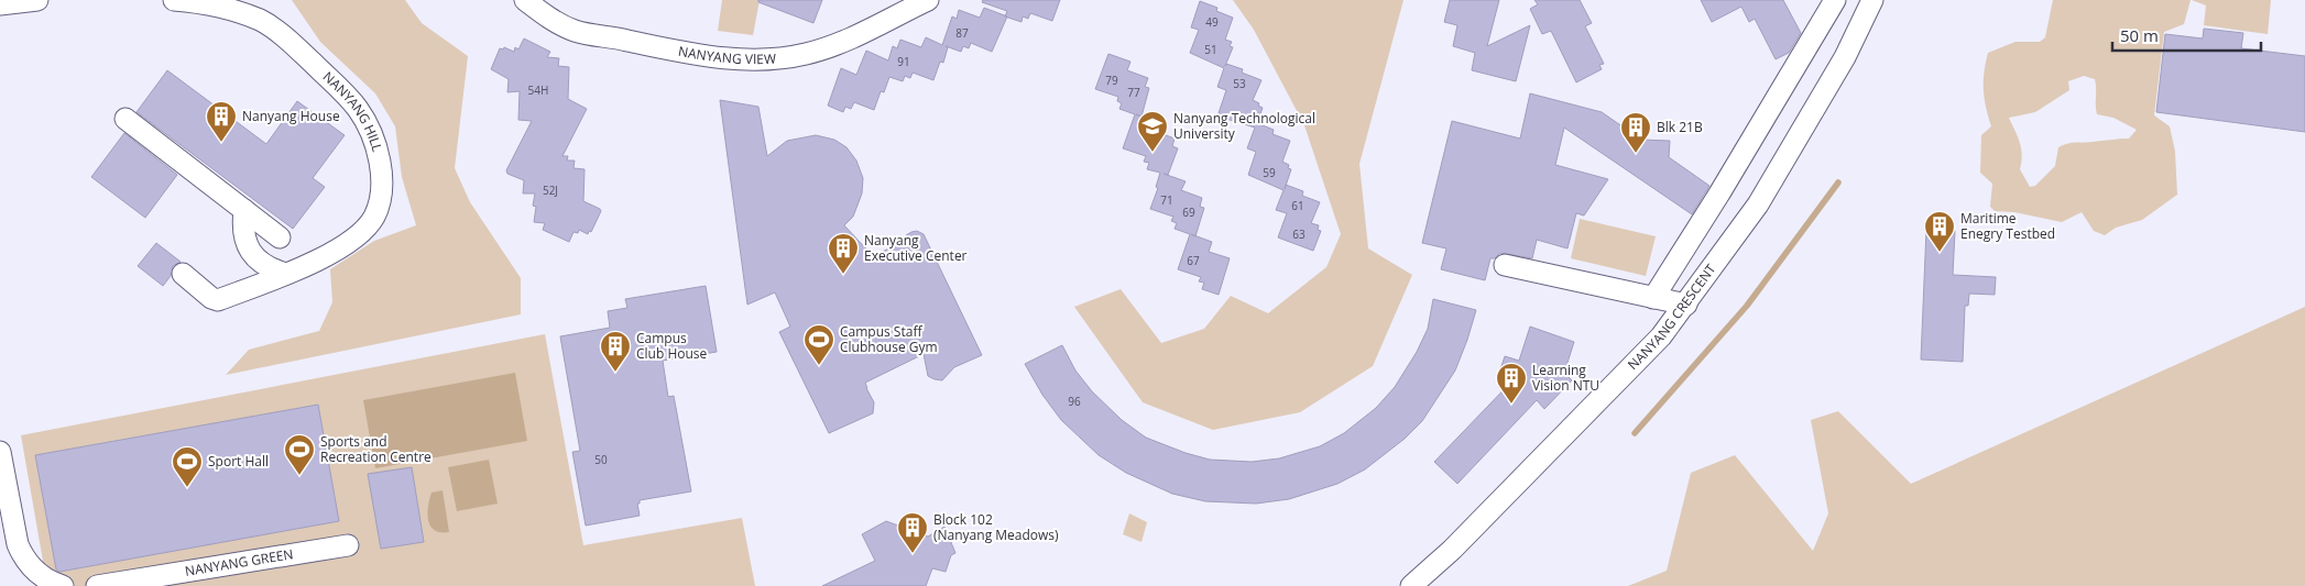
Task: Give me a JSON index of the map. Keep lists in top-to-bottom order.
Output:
{
  "streets": {
    "street": [
      "NANYANG VIEW",
      "NANYANG HILL",
      "NANYANG CRESCENT",
      "NANYANG GREEN"
    ]
  },
  "places": {
    "building": [
      "Nanyang House",
      "Blk 21B",
      "Maritime Enegry Testbed",
      "Nanyang Executive Center",
      "Campus Club House",
      "Learning Vision NTU",
      "Block 102 (Nanyang Meadows)"
    ],
    "school or university": ["Nanyang Technological University"],
    "sports": ["Campus Staff Clubhouse Gym", "Sports and Recreation Centre", "Sport Hall"]
  },
  "house_numbers": [
    "49",
    "87",
    "51",
    "91",
    "79",
    "53",
    "54H",
    "77",
    "59",
    "52J",
    "71",
    "61",
    "69",
    "63",
    "67",
    "96",
    "50"
  ],
  "scale_bar": "50 m"
}
